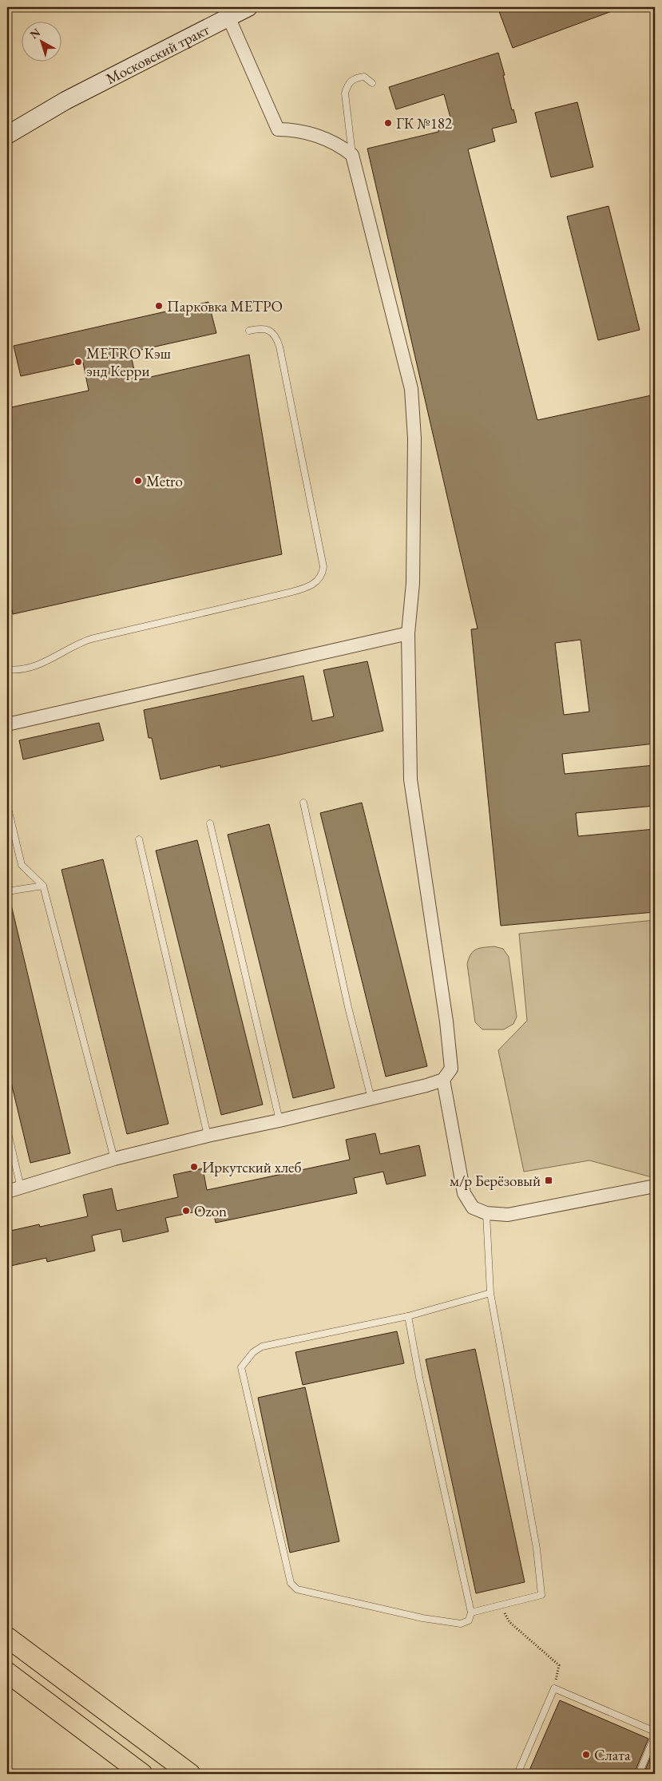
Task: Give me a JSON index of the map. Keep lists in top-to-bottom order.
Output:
{
  "streets": {
    "main road": ["Московский тракт"]
  },
  "places": {
    "other": [
      "ГК №182",
      "Парковка МЕТРО",
      "METRO Кэш энд Керри",
      "Metro",
      "Иркутский хлеб",
      "Ozon",
      "Слата"
    ],
    "transit": ["м/р Берёзовый"]
  },
  "north": "top left"
}
